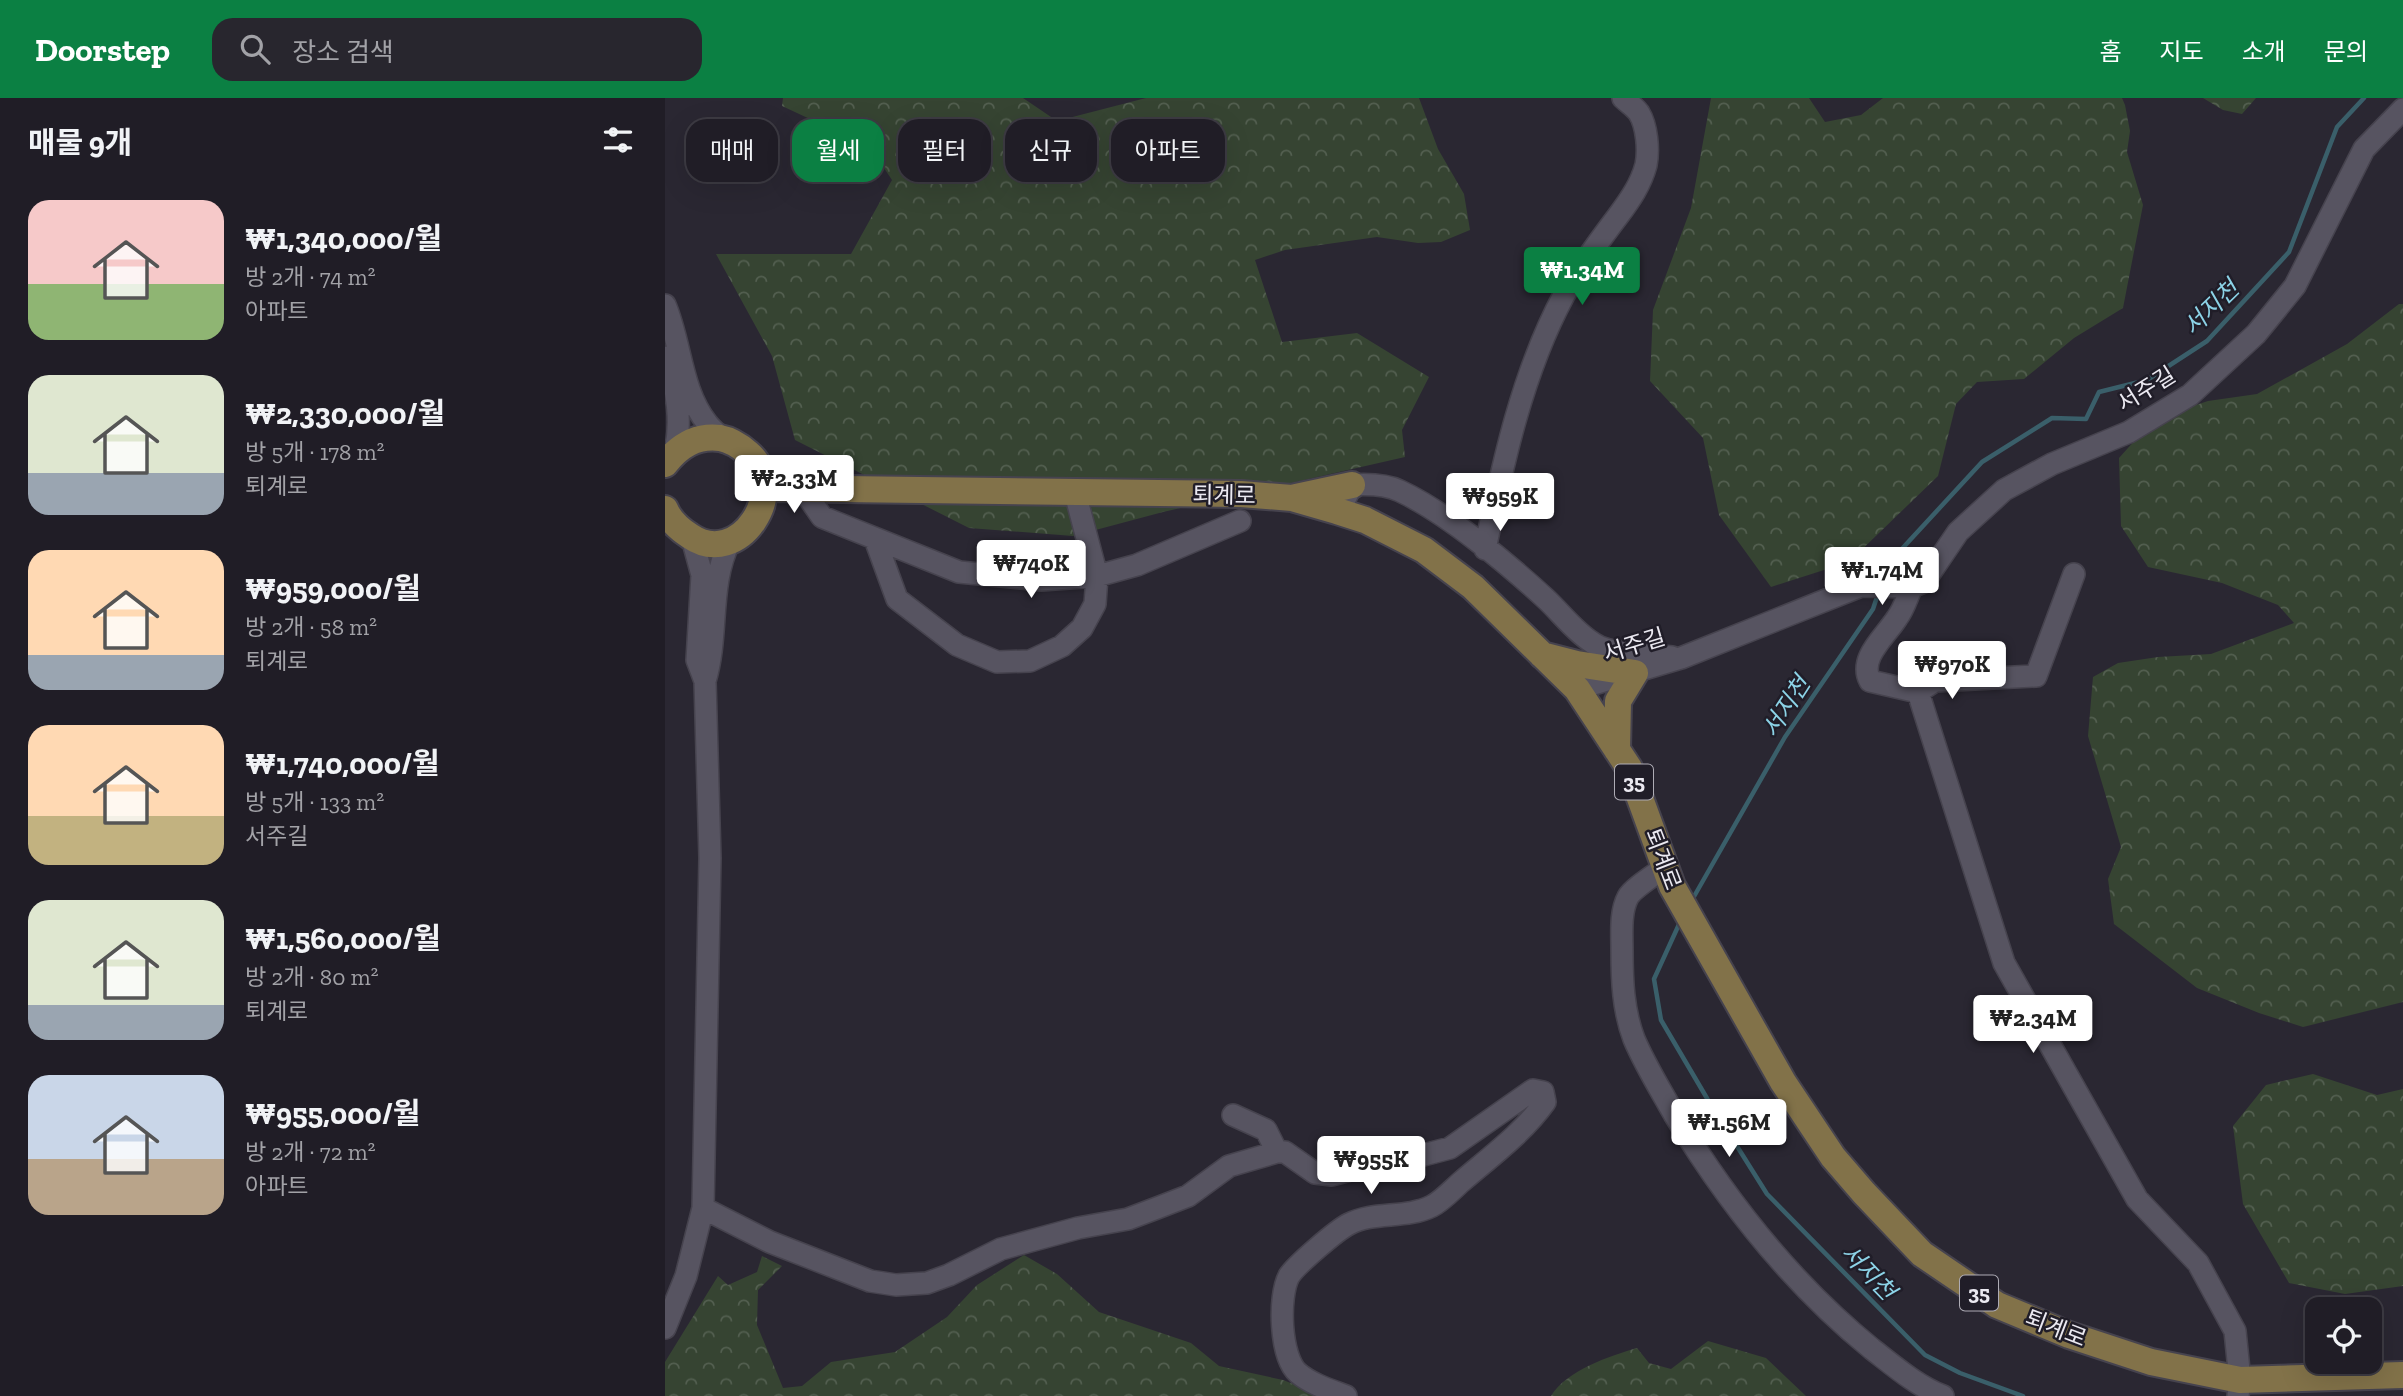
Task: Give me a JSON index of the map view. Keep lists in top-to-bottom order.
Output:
{
  "streets": {
    "main road": ["퇴계로", "35"],
    "street": ["서주길"]
  },
  "crossings": [
    ["서주길", "퇴계로"]
  ],
  "water": ["서지천"],
  "page": {
    "header": "Doorstep",
    "search": "장소 검색",
    "nav": [
      "홈",
      "지도",
      "소개",
      "문의"
    ],
    "heading": "매물 9개",
    "chip": [
      "매매",
      "월세",
      "필터",
      "신규",
      "아파트"
    ],
    "list": [
      {
        "name": "₩1,340,000/월",
        "note": "방 2개 · 74 m² · 아파트"
      },
      {
        "name": "₩2,330,000/월",
        "note": "방 5개 · 178 m² · 퇴계로"
      },
      {
        "name": "₩959,000/월",
        "note": "방 2개 · 58 m² · 퇴계로"
      },
      {
        "name": "₩1,740,000/월",
        "note": "방 5개 · 133 m² · 서주길"
      },
      {
        "name": "₩1,560,000/월",
        "note": "방 2개 · 80 m² · 퇴계로"
      },
      {
        "name": "₩955,000/월",
        "note": "방 2개 · 72 m² · 아파트"
      }
    ],
    "price": [
      "₩1.34M",
      "₩2.33M",
      "₩959K",
      "₩740K",
      "₩1.74M",
      "₩970K",
      "₩2.34M",
      "₩1.56M",
      "₩955K"
    ]
  }
}
